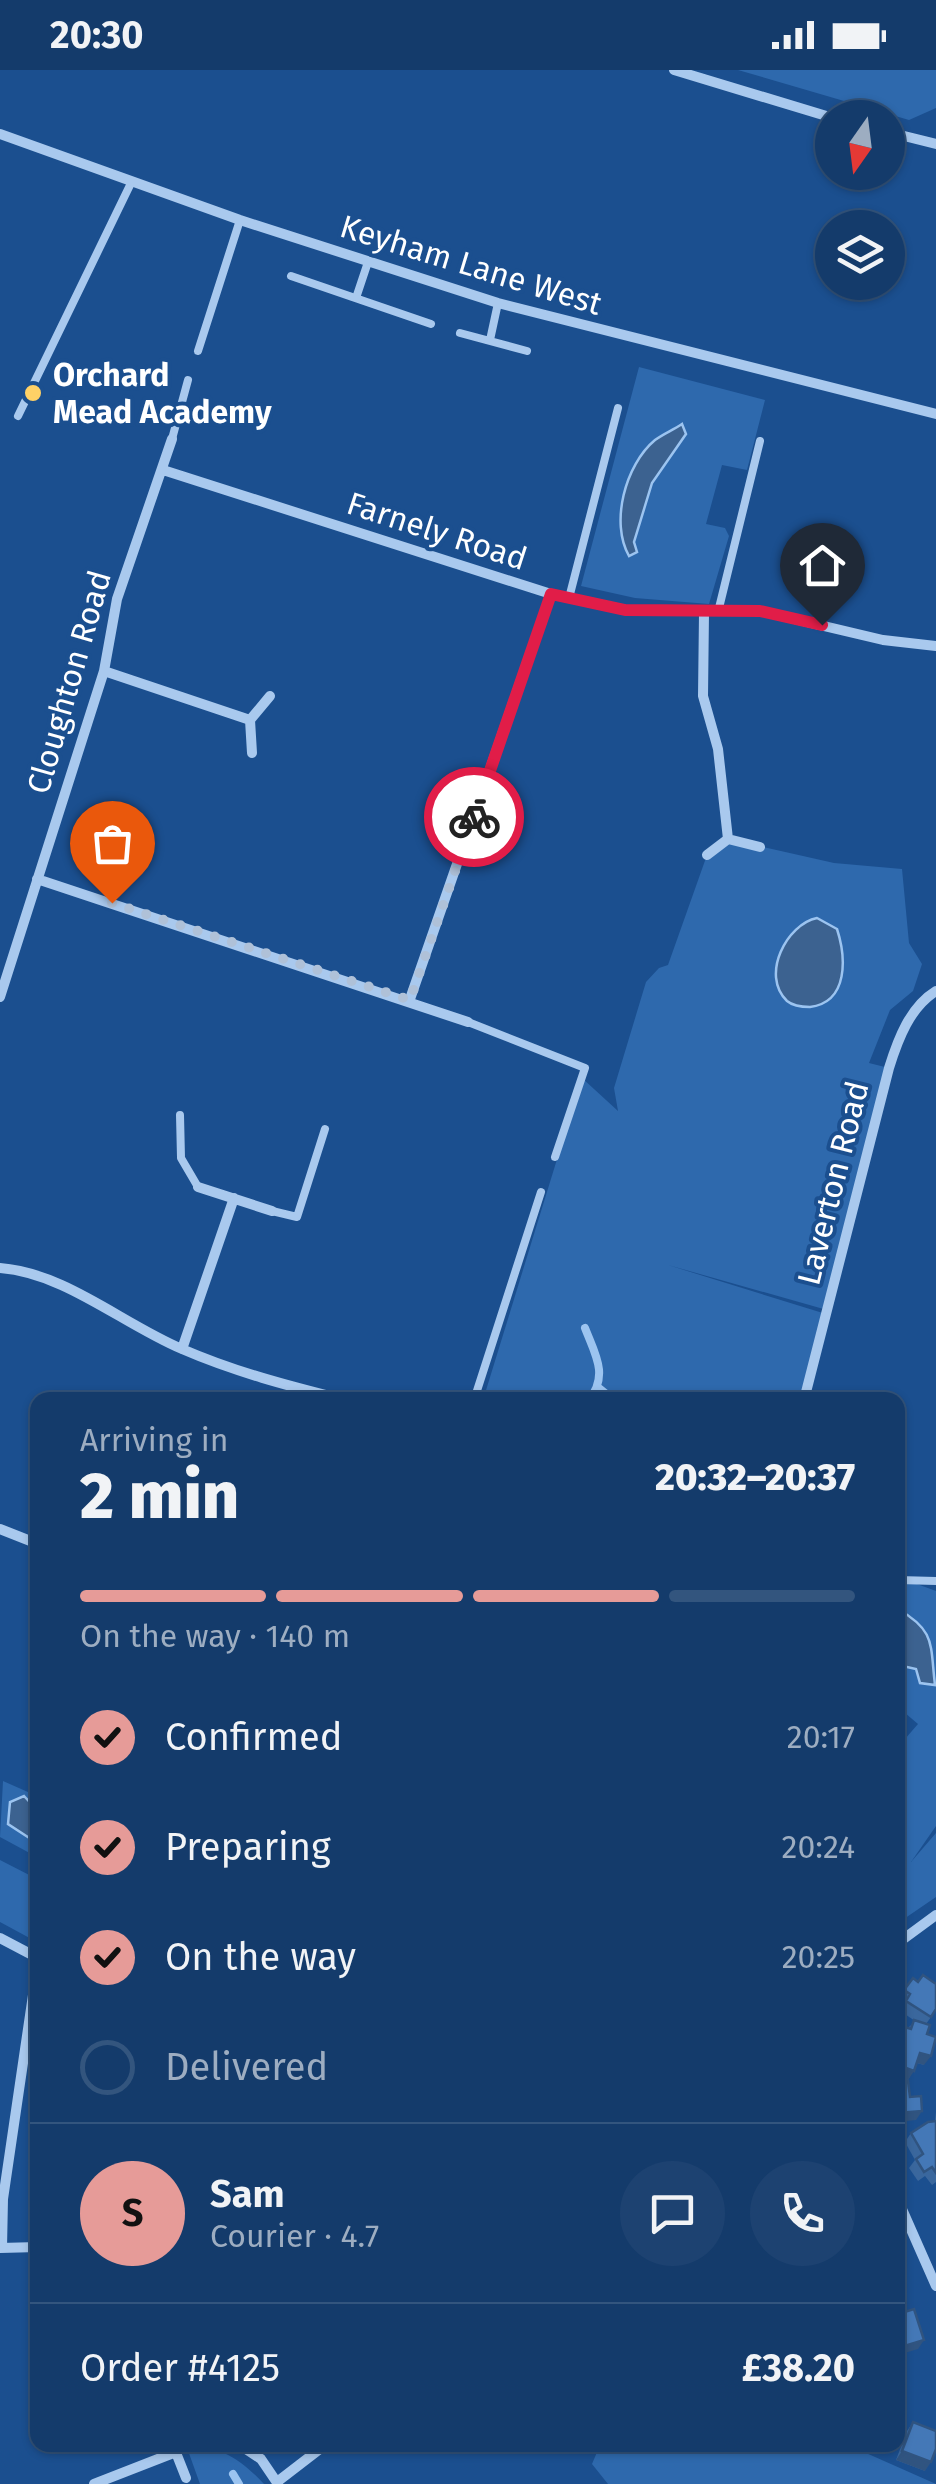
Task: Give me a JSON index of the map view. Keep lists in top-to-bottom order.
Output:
{
  "streets": {
    "street": [
      "Keyham Lane West",
      "Farnely Road",
      "Cloughton Road",
      "Laverton Road"
    ]
  },
  "crossings": [
    ["Farnely Road", "Cloughton Road"]
  ],
  "places": ["Orchard Mead Academy"],
  "north": "bottom",
  "page": {
    "status": "20:30",
    "heading": ["2 min", "Arriving in", "20:32–20:37"],
    "panel": [
      "Sam",
      "Courier · 4.7",
      "Order #4125",
      "£38.20"
    ],
    "bar": "On the way · 140 m",
    "list": [
      ["Confirmed", "20:17"],
      ["Preparing", "20:24"],
      ["On the way", "20:25"],
      "Delivered"
    ],
    "round": "S"
  }
}
